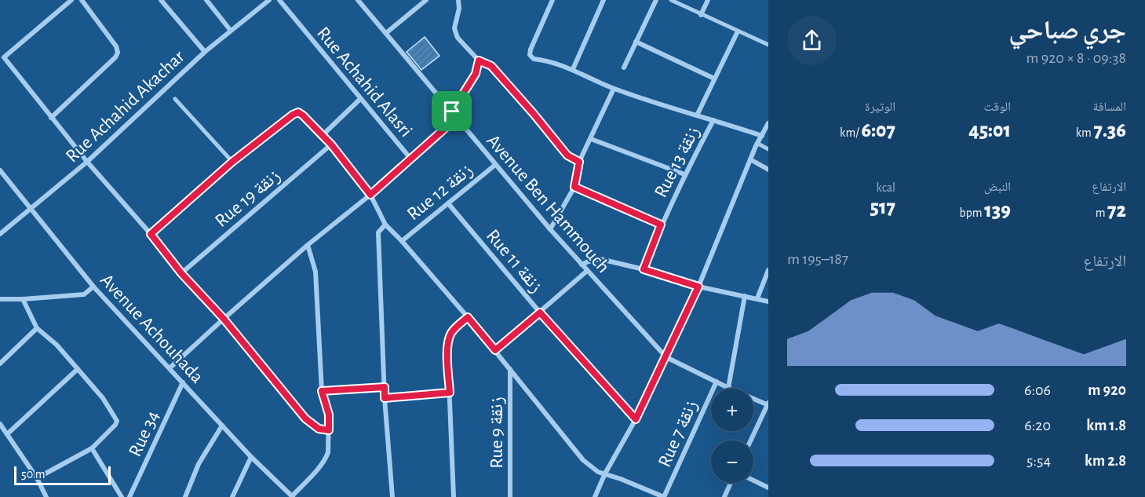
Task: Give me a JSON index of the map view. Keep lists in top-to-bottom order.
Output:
{
  "streets": {
    "street": [
      "Rue Achahid Alasri",
      "Rue Achahid Akachar",
      "Rue 13 زنقة",
      "Rue 12 زنقة",
      "Rue 19 زنقة",
      "Avenue Ben Hammouch",
      "Rue 11 زنقة",
      "Avenue Achouhada",
      "Rue 9 زنقة",
      "Rue 34",
      "Rue 7 زنقة"
    ]
  },
  "crossings": [
    ["Rue Achahid Akachar", "Avenue Achouhada"],
    ["Rue 12 زنقة", "Avenue Ben Hammouch"],
    ["Rue 12 زنقة", "Rue 11 زنقة"],
    ["Avenue Achouhada", "Rue 34"]
  ],
  "scale_bar": "50 m",
  "page": {
    "heading": ["جري صباحي", "09:38 · 8 × 920 m"],
    "stats": [
      ["المسافة", "7.36 km"],
      ["الوقت", "45:01"],
      ["الوتيرة", "6:07 /km"],
      ["الارتفاع", "72 m"],
      ["النبض", "139 bpm"],
      ["kcal", "517"]
    ],
    "chart": ["الارتفاع", "187–195 m"],
    "list": [
      {
        "name": "920 m",
        "note": "6:06"
      },
      {
        "name": "1.8 km",
        "note": "6:20"
      },
      {
        "name": "2.8 km",
        "note": "5:54"
      }
    ],
    "map_buttons": ["+", "−"],
    "scale": "50 m"
  }
}
